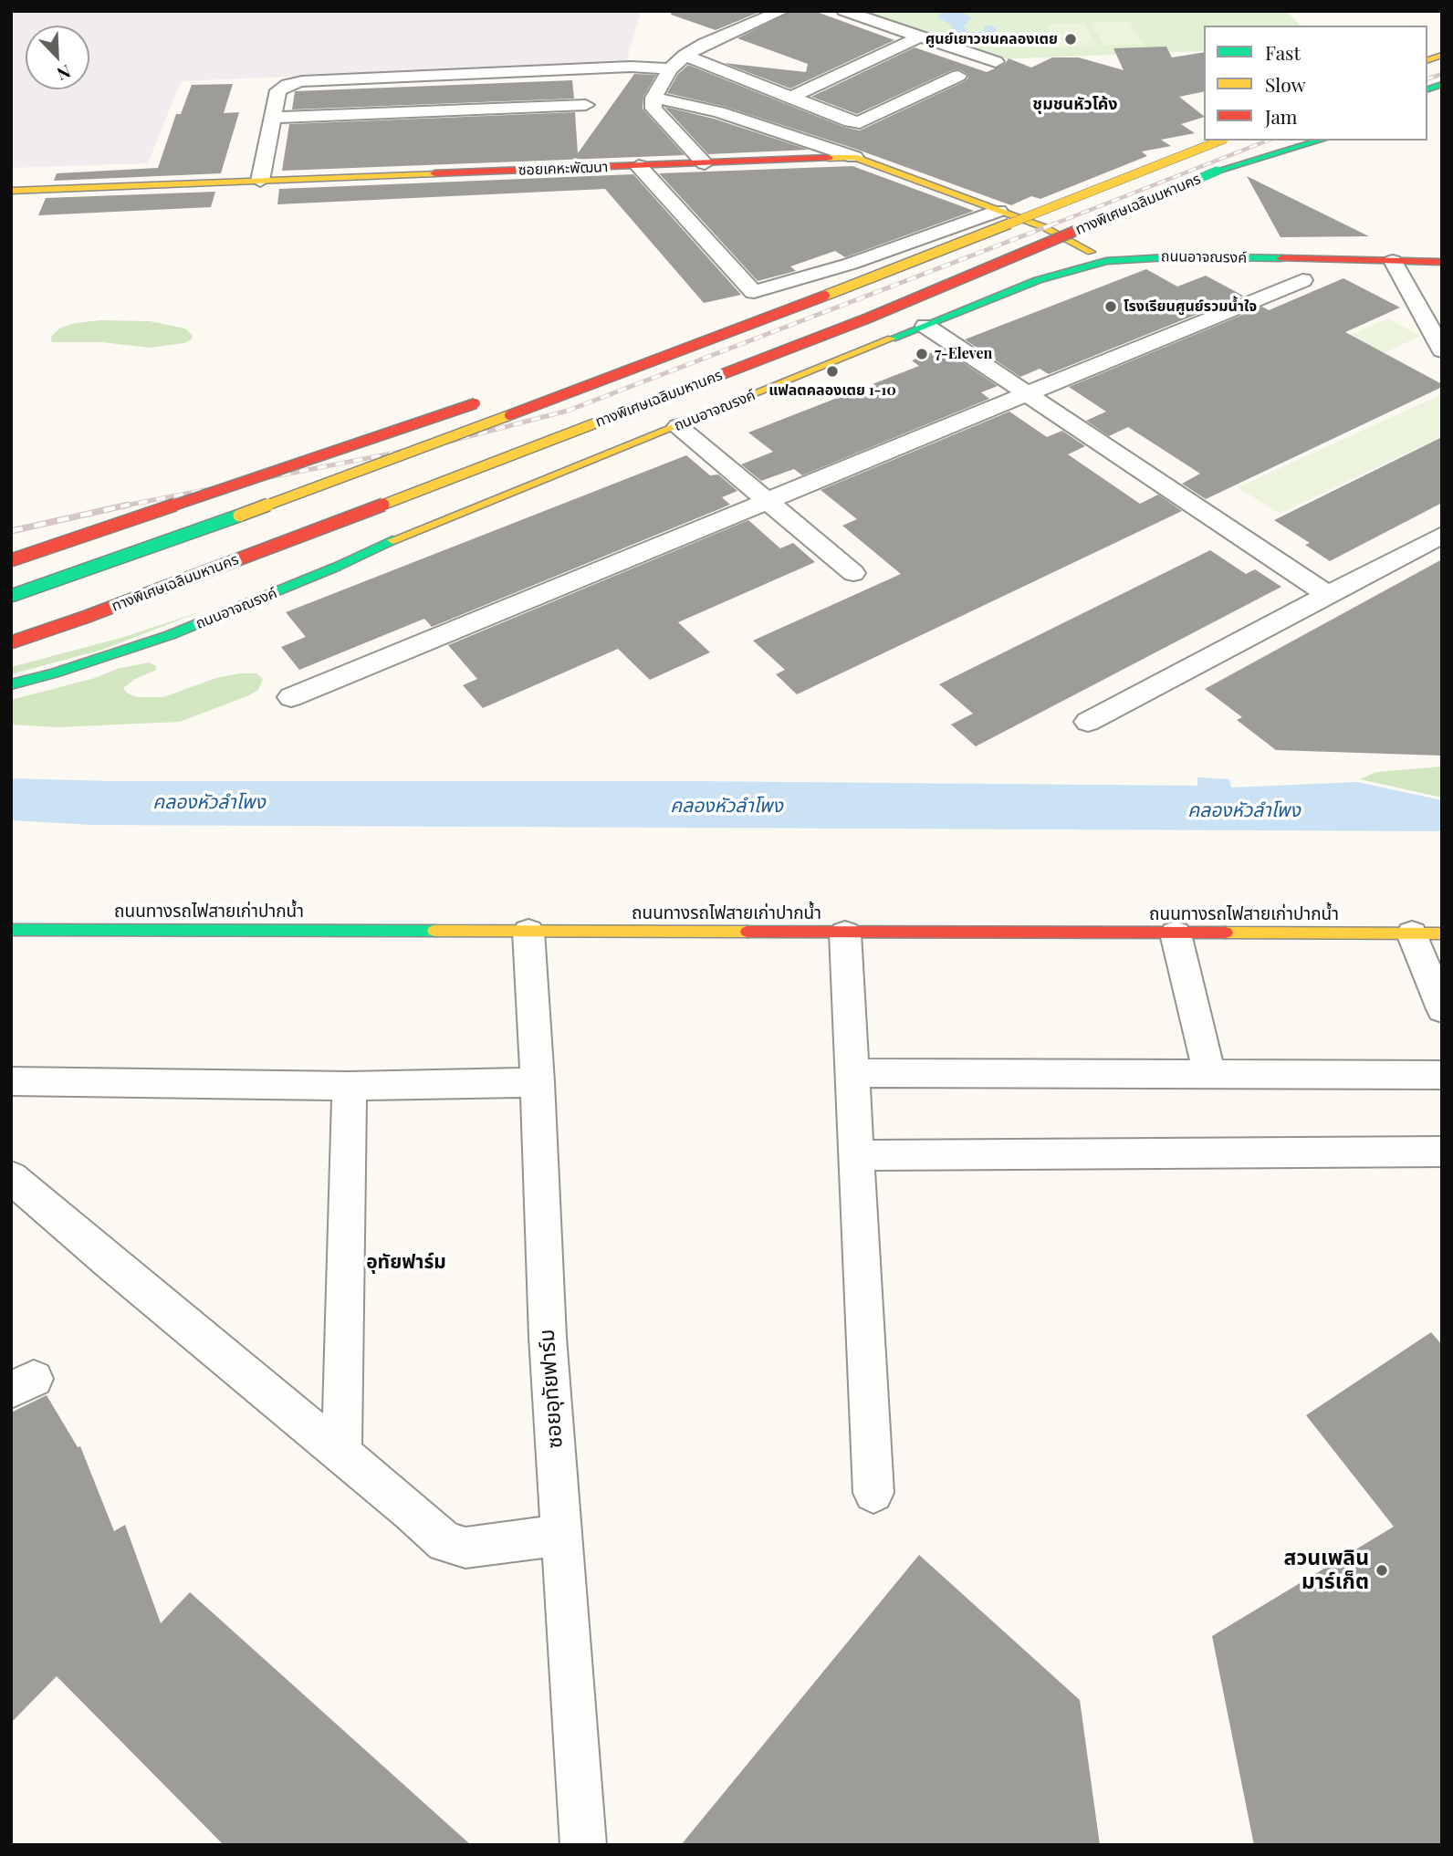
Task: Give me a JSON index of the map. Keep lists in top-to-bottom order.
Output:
{
  "streets": {
    "main road": [
      "ซอยเคหะพัฒนา",
      "ทางพิเศษเฉลิมมหานคร",
      "ถนนอาจณรงค์",
      "ถนนทางรถไฟสายเก่าปากน้ำ"
    ],
    "street": ["ซอยอุทัยฟาร์ม"]
  },
  "crossings": [
    ["ซอยเคหะพัฒนา", "ถนนอาจณรงค์"],
    ["ถนนทางรถไฟสายเก่าปากน้ำ", "ซอยอุทัยฟาร์ม"]
  ],
  "districts": ["ชุมชนหัวโค้ง", "อุทัยฟาร์ม"],
  "water": ["คลองหัวลำโพง"],
  "places": [
    "ศูนย์เยาวชนคลองเตย",
    "โรงเรียนศูนย์รวมน้ำใจ",
    "7-Eleven",
    "แฟลตคลองเตย 1-10",
    "สวนเพลิน มาร์เก็ต"
  ],
  "legend": ["Fast", "Slow", "Jam"],
  "north": "bottom right"
}
